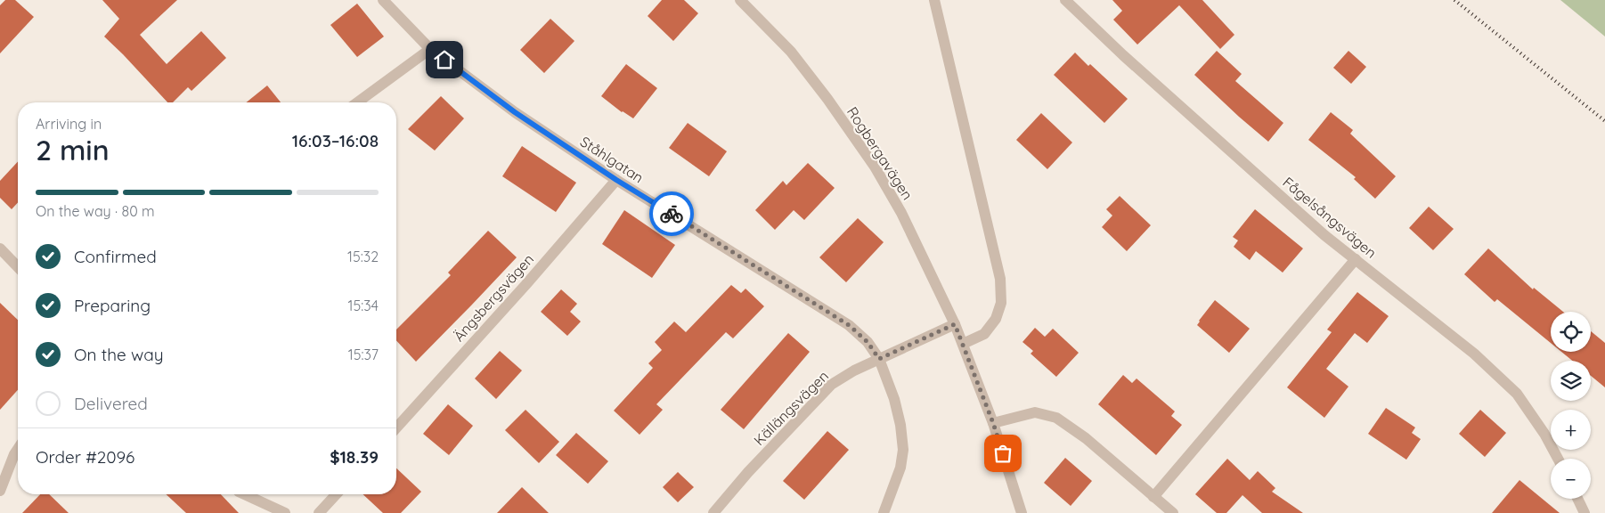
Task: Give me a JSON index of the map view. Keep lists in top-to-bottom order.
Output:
{
  "streets": {
    "street": [
      "Rogbergavägen",
      "Ståhlgatan",
      "Fågelsångsvägen",
      "Ängsbergsvägen",
      "Källängsvägen"
    ]
  },
  "crossings": [
    ["Rogbergavägen", "Källängsvägen"],
    ["Ståhlgatan", "Ängsbergsvägen"],
    ["Ståhlgatan", "Källängsvägen"]
  ],
  "page": {
    "heading": ["2 min", "Arriving in", "16:03–16:08"],
    "panel": ["Order #2096", "$18.39"],
    "bar": "On the way · 80 m",
    "list": [
      ["Confirmed", "15:32"],
      ["Preparing", "15:34"],
      ["On the way", "15:37"],
      "Delivered"
    ],
    "map_buttons": ["+", "−"]
  }
}
